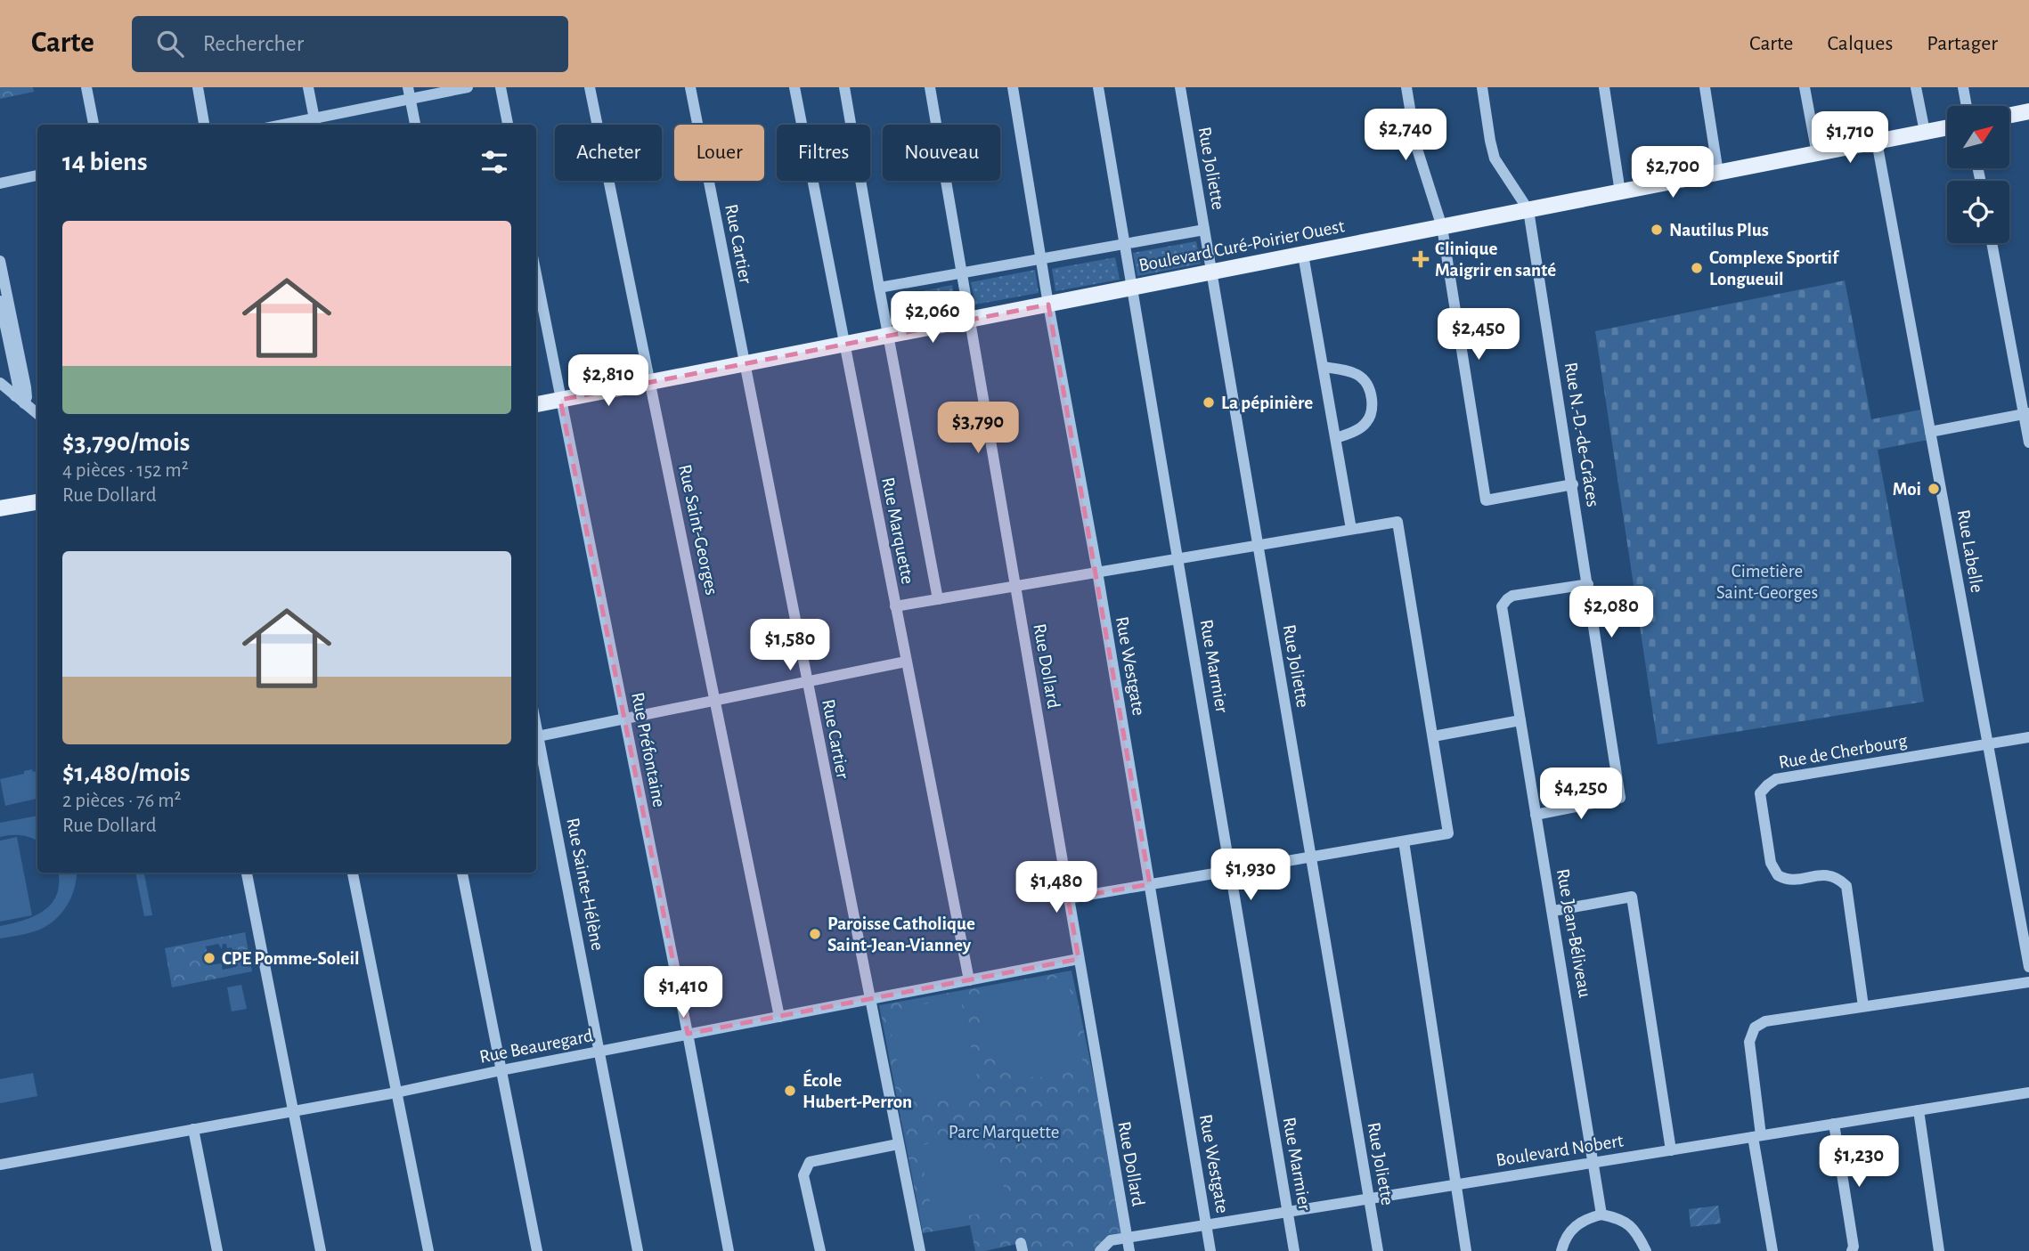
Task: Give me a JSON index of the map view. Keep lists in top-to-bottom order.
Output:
{
  "streets": {
    "main road": ["Boulevard Curé-Poirier Ouest"],
    "street": [
      "Rue Joliette",
      "Rue Cartier",
      "Rue N.-D.-de-Grâces",
      "Rue Saint-Georges",
      "Rue Marquette",
      "Rue Labelle",
      "Rue Dollard",
      "Rue Westgate",
      "Rue Marmier",
      "Rue Préfontaine",
      "Rue de Cherbourg",
      "Rue Sainte-Hélène",
      "Rue Jean-Béliveau",
      "Rue Beauregard",
      "Boulevard Nobert"
    ]
  },
  "crossings": [
    ["Rue Joliette", "Boulevard Curé-Poirier Ouest"],
    ["Rue Joliette", "Boulevard Nobert"],
    ["Rue Cartier", "Boulevard Curé-Poirier Ouest"],
    ["Rue Cartier", "Rue Beauregard"],
    ["Boulevard Curé-Poirier Ouest", "Rue N.-D.-de-Grâces"],
    ["Boulevard Curé-Poirier Ouest", "Rue Saint-Georges"],
    ["Boulevard Curé-Poirier Ouest", "Rue Marquette"],
    ["Boulevard Curé-Poirier Ouest", "Rue Labelle"],
    ["Boulevard Curé-Poirier Ouest", "Rue Dollard"],
    ["Boulevard Curé-Poirier Ouest", "Rue Westgate"],
    ["Boulevard Curé-Poirier Ouest", "Rue Marmier"],
    ["Boulevard Curé-Poirier Ouest", "Rue Préfontaine"],
    ["Rue N.-D.-de-Grâces", "Rue Jean-Béliveau"],
    ["Rue Saint-Georges", "Rue Beauregard"],
    ["Rue Marquette", "Rue Beauregard"],
    ["Rue Labelle", "Rue de Cherbourg"],
    ["Rue Dollard", "Rue Beauregard"],
    ["Rue Dollard", "Boulevard Nobert"],
    ["Rue Westgate", "Boulevard Nobert"],
    ["Rue Marmier", "Boulevard Nobert"],
    ["Rue Préfontaine", "Rue Beauregard"],
    ["Rue Sainte-Hélène", "Rue Beauregard"],
    ["Rue Jean-Béliveau", "Boulevard Nobert"]
  ],
  "parks": ["Cimetière Saint-Georges", "Parc Marquette"],
  "places": {
    "other": [
      "Nautilus Plus",
      "Complexe Sportif Longueuil",
      "La pépinière",
      "Moi",
      "Paroisse Catholique Saint-Jean-Vianney",
      "CPE Pomme-Soleil",
      "École Hubert-Perron"
    ],
    "health": ["Clinique Maigrir en santé"]
  },
  "north": "top right",
  "page": {
    "header": "Carte",
    "search": "Rechercher",
    "nav": ["Carte", "Calques", "Partager"],
    "price": [
      "$2,740",
      "$1,710",
      "$2,700",
      "$2,060",
      "$2,450",
      "$2,810",
      "$3,790",
      "$2,080",
      "$1,580",
      "$4,250",
      "$1,930",
      "$1,480",
      "$1,410",
      "$1,230"
    ],
    "chip": [
      "Acheter",
      "Louer",
      "Filtres",
      "Nouveau"
    ],
    "heading": "14 biens",
    "list": [
      {
        "name": "$3,790/mois",
        "note": "4 pièces · 152 m² · Rue Dollard"
      },
      {
        "name": "$1,480/mois",
        "note": "2 pièces · 76 m² · Rue Dollard"
      }
    ]
  }
}
